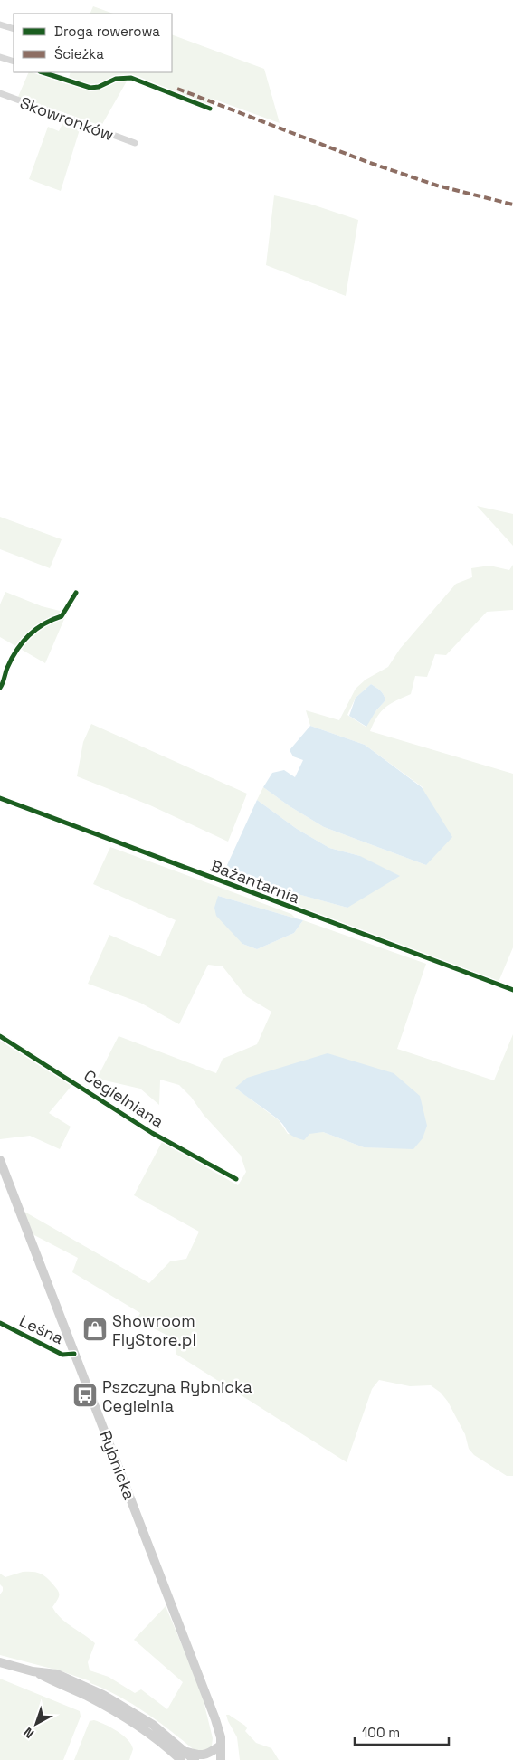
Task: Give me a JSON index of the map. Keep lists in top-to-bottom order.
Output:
{
  "streets": {
    "main road": ["Rybnicka"],
    "street": [
      "Skowronków",
      "Bażantarnia",
      "Cegielniana",
      "Leśna"
    ]
  },
  "crossings": [
    ["Leśna", "Rybnicka"]
  ],
  "places": {
    "shop": ["Showroom FlyStore.pl"],
    "bus stop": ["Pszczyna Rybnicka Cegielnia"]
  },
  "legend": ["Droga rowerowa", "Ścieżka"],
  "scale_bar": "100 m",
  "north": "bottom left"
}
